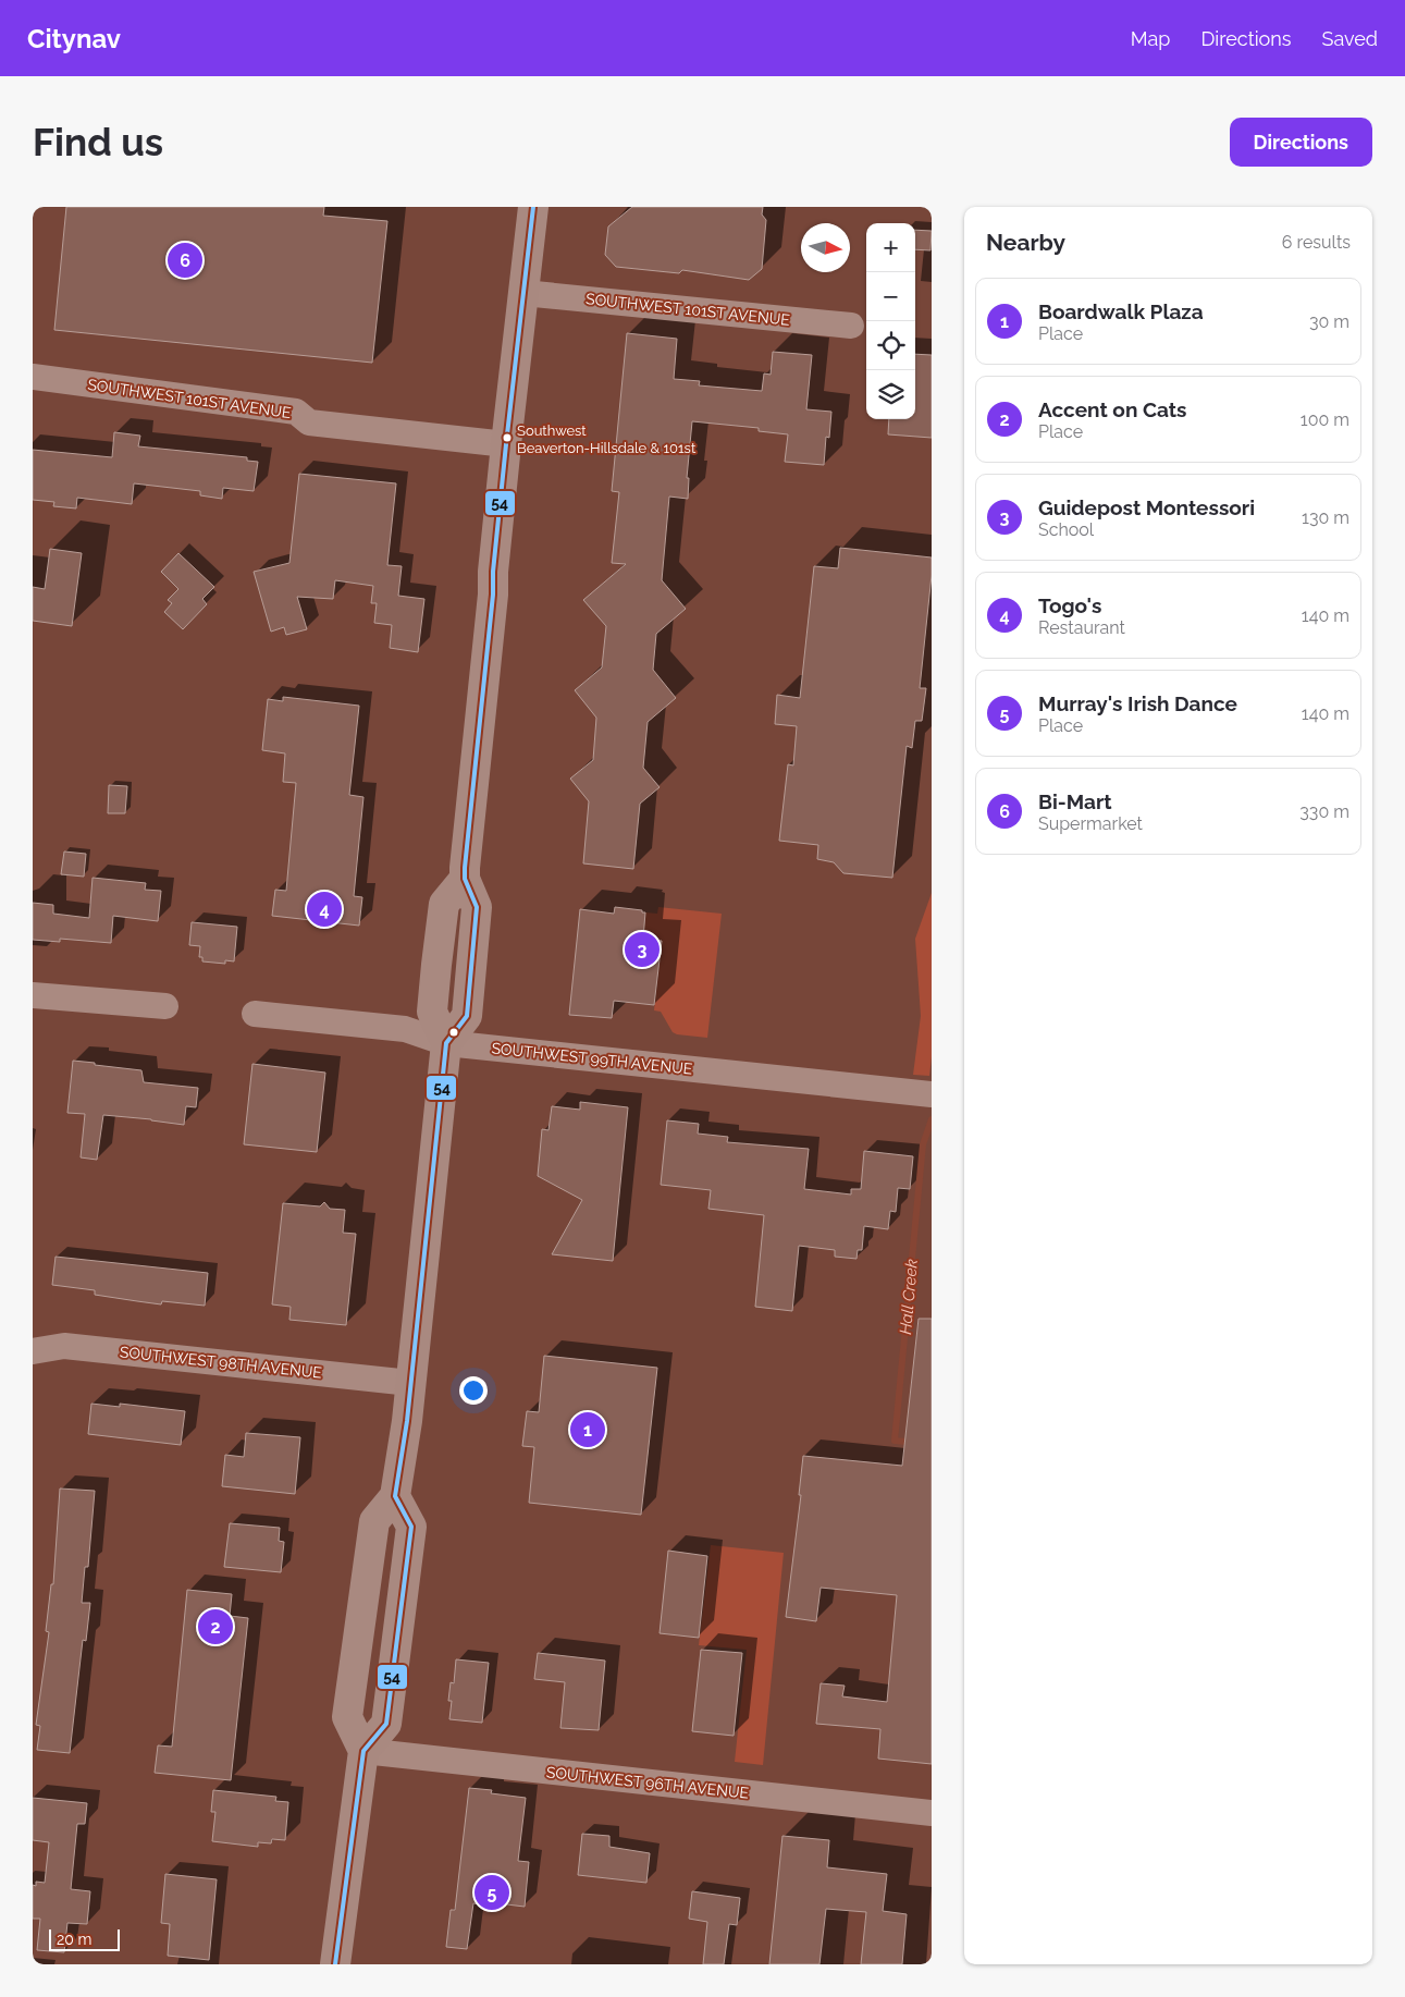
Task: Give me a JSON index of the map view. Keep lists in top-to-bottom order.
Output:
{
  "streets": {
    "street": [
      "SOUTHWEST 101ST AVENUE",
      "SOUTHWEST 99TH AVENUE",
      "SOUTHWEST 98TH AVENUE",
      "SOUTHWEST 96TH AVENUE"
    ]
  },
  "water": ["Hall Creek"],
  "places": ["Southwest Beaverton-Hillsdale & 101st"],
  "lines": ["transit line 54"],
  "scale_bar": "20 m",
  "north": "right",
  "page": {
    "header": "Citynav",
    "nav": ["Map", "Directions", "Saved"],
    "buttons": "Directions",
    "title": "Find us",
    "heading": ["Nearby", "6 results"],
    "map_buttons": ["+", "−"],
    "pins": [
      "6",
      "4",
      "3",
      "1",
      "2",
      "5"
    ],
    "list": [
      {
        "mark": "1",
        "name": "Boardwalk Plaza",
        "note": "Place",
        "value": "30 m"
      },
      {
        "mark": "2",
        "name": "Accent on Cats",
        "note": "Place",
        "value": "100 m"
      },
      {
        "mark": "3",
        "name": "Guidepost Montessori",
        "note": "School",
        "value": "130 m"
      },
      {
        "mark": "4",
        "name": "Togo's",
        "note": "Restaurant",
        "value": "140 m"
      },
      {
        "mark": "5",
        "name": "Murray's Irish Dance",
        "note": "Place",
        "value": "140 m"
      },
      {
        "mark": "6",
        "name": "Bi-Mart",
        "note": "Supermarket",
        "value": "330 m"
      }
    ],
    "scale": "20 m"
  }
}
